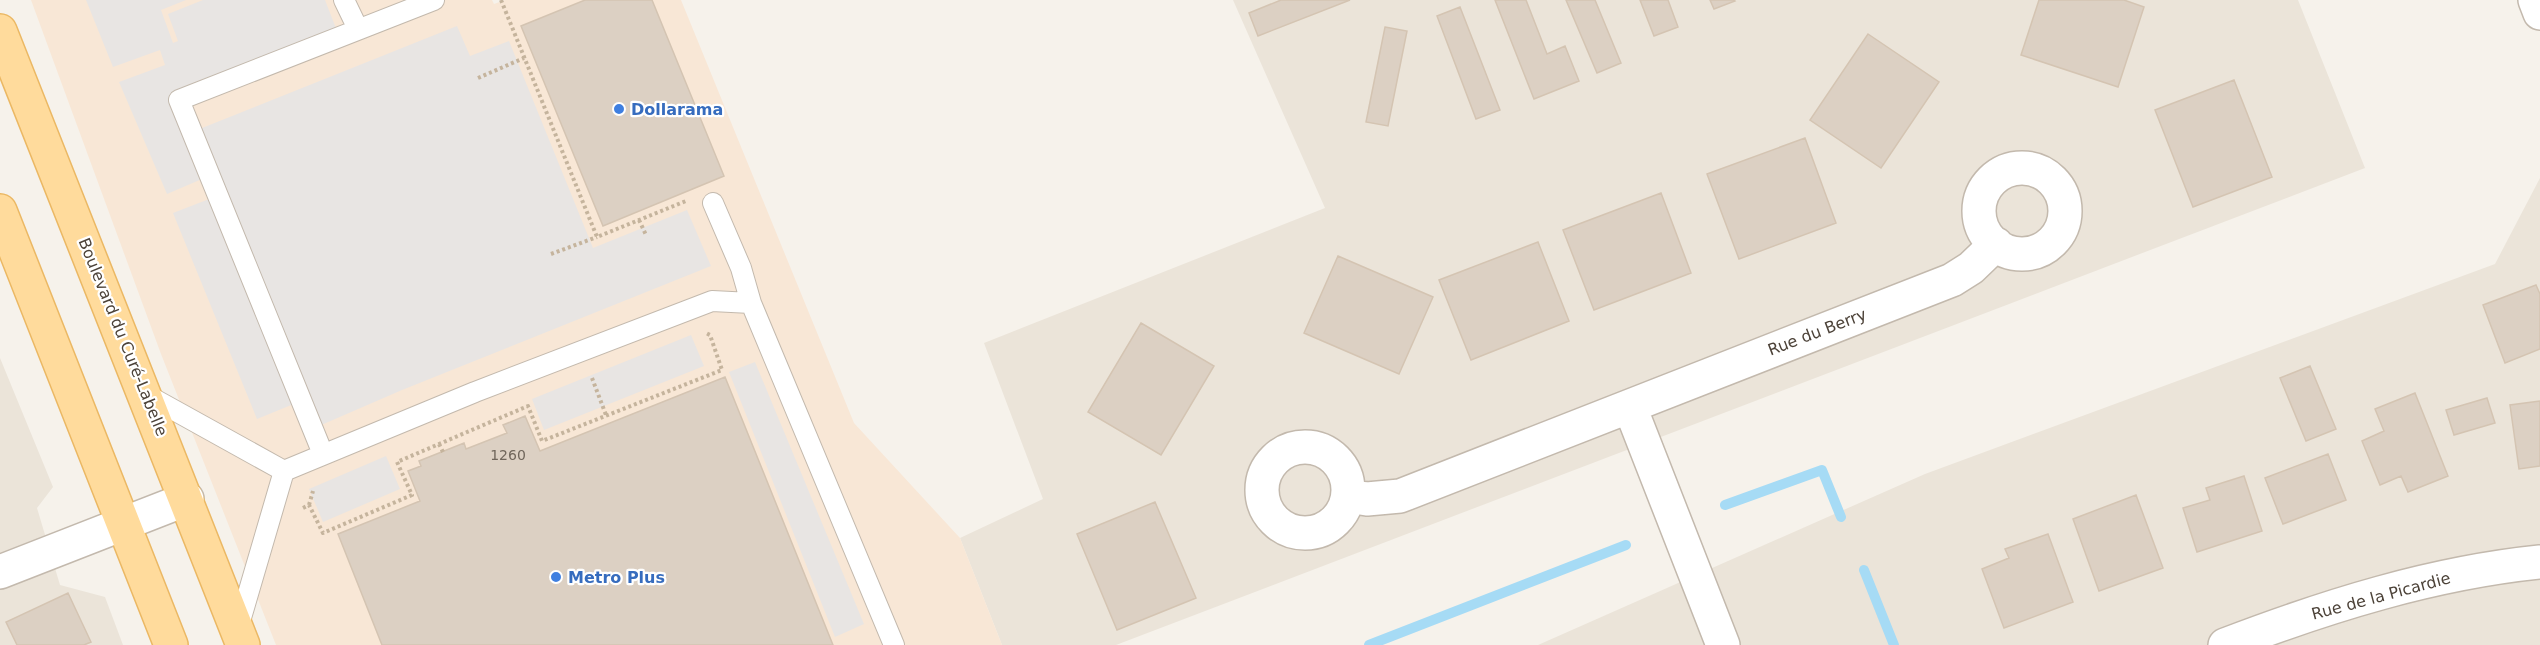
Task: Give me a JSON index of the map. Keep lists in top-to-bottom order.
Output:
{
  "streets": {
    "main road": ["Boulevard du Curé-Labelle"],
    "street": ["Rue du Berry", "Rue de la Picardie"]
  },
  "places": ["Dollarama", "Metro Plus"],
  "house_numbers": ["1260"]
}
